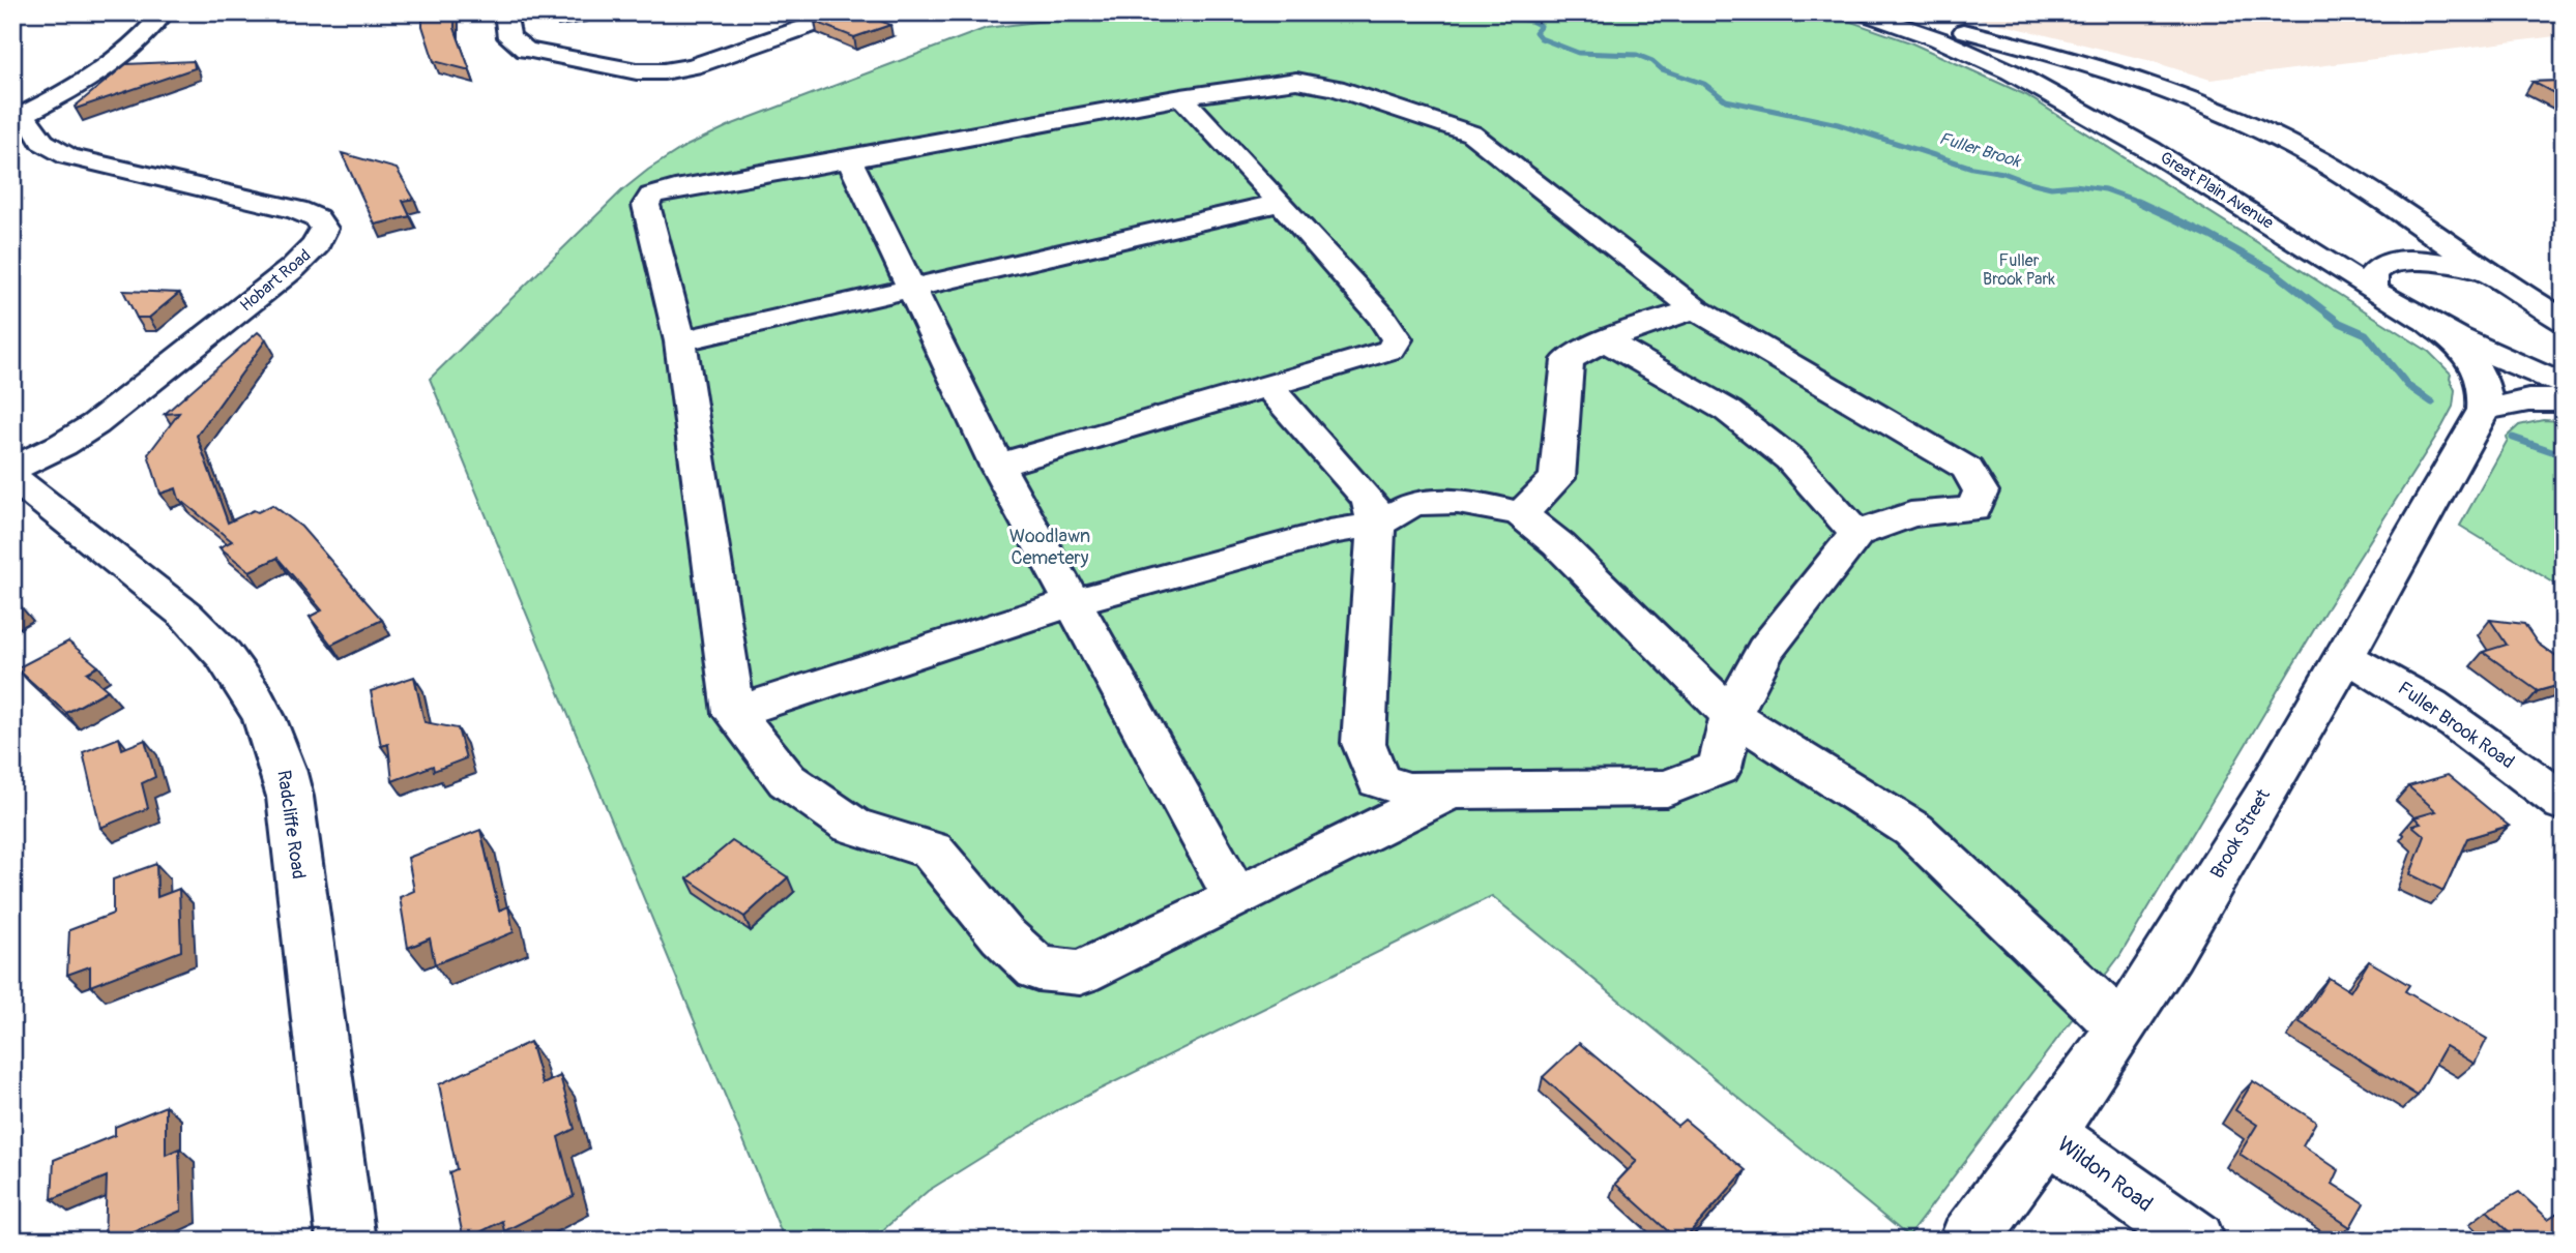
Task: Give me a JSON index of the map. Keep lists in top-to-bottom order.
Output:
{
  "streets": {
    "street": [
      "Great Plain Avenue",
      "Hobart Road",
      "Fuller Brook Road",
      "Radcliffe Road",
      "Brook Street",
      "Wildon Road"
    ]
  },
  "crossings": [
    ["Fuller Brook Road", "Brook Street"],
    ["Brook Street", "Wildon Road"]
  ],
  "water": ["Fuller Brook"],
  "parks": ["Fuller Brook Park", "Woodlawn Cemetery"]
}
